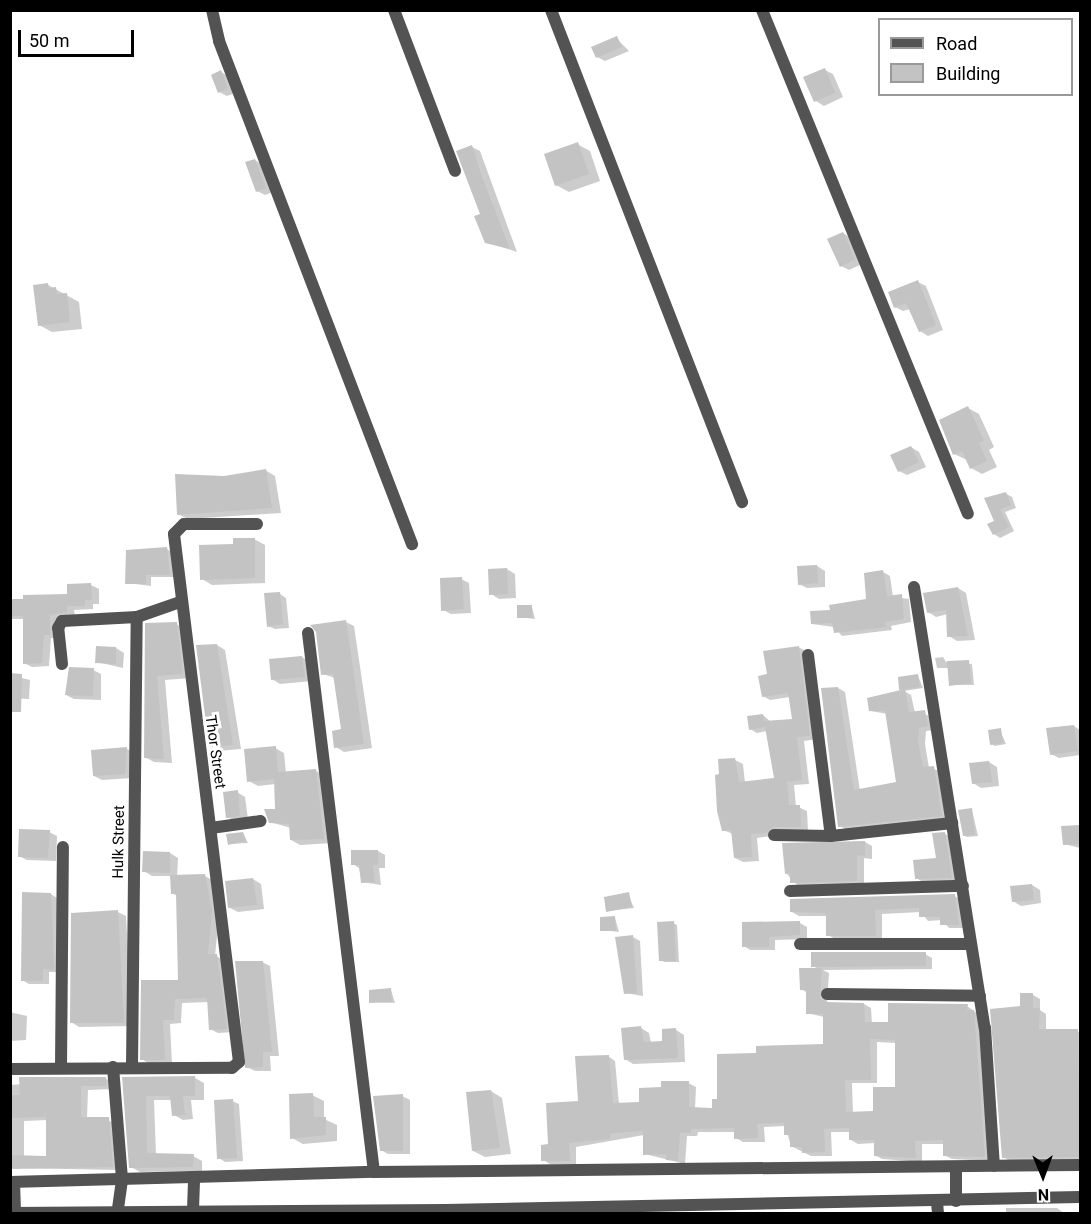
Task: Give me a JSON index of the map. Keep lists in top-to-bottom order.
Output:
{
  "streets": {
    "street": ["Thor Street", "Hulk Street"]
  },
  "crossings": [
    ["Thor Street", "Hulk Street"]
  ],
  "legend": ["Road", "Building"],
  "scale_bar": "50 m",
  "north": "bottom"
}
